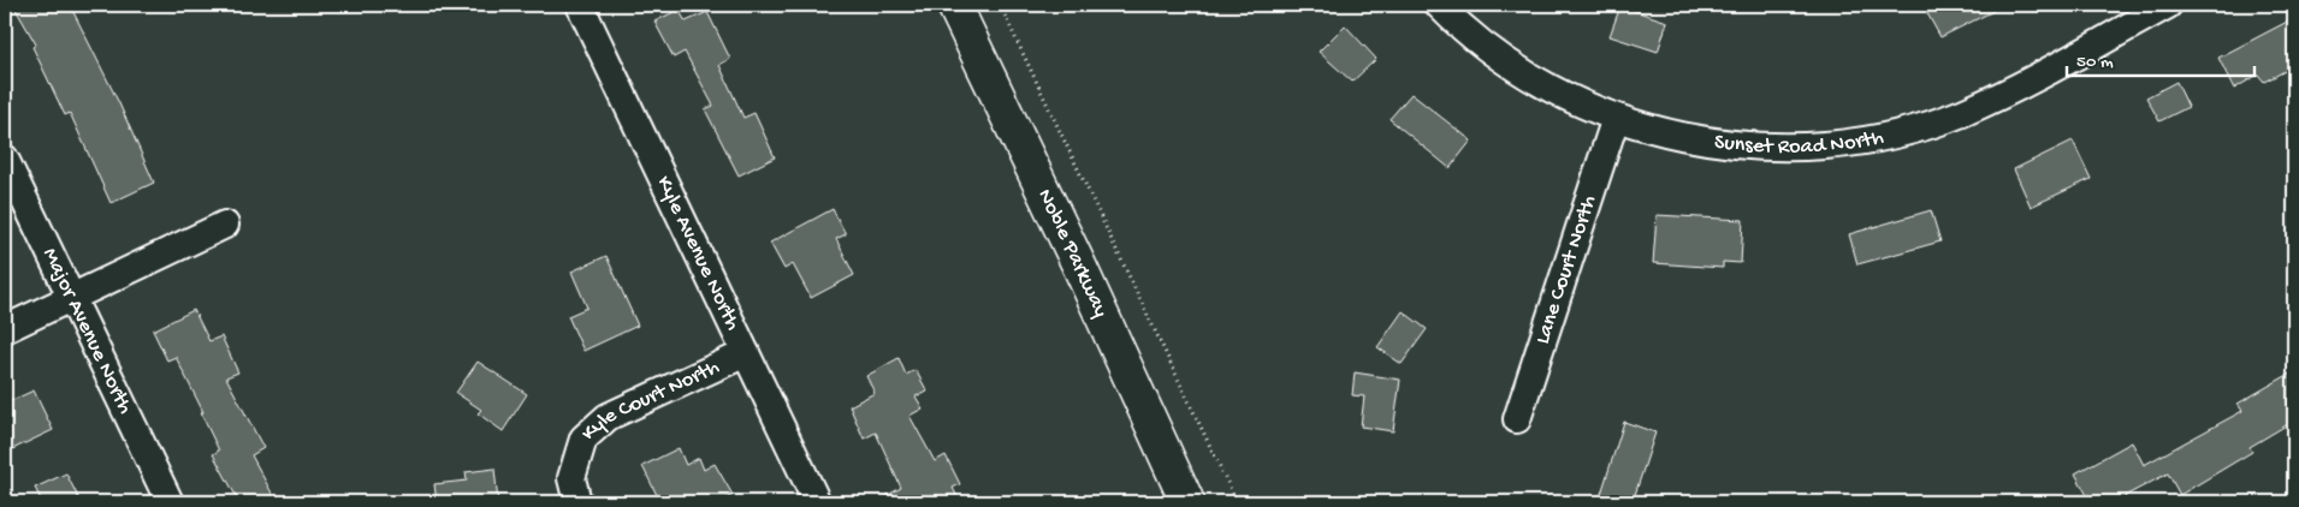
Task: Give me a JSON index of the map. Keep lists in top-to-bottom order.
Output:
{
  "streets": {
    "main road": ["Noble Parkway"],
    "street": [
      "Sunset Road North",
      "Kyle Avenue North",
      "Lane Court North",
      "Major Avenue North",
      "Kyle Court North"
    ]
  },
  "crossings": [
    ["Sunset Road North", "Lane Court North"],
    ["Kyle Avenue North", "Kyle Court North"]
  ],
  "scale_bar": "50 m"
}
